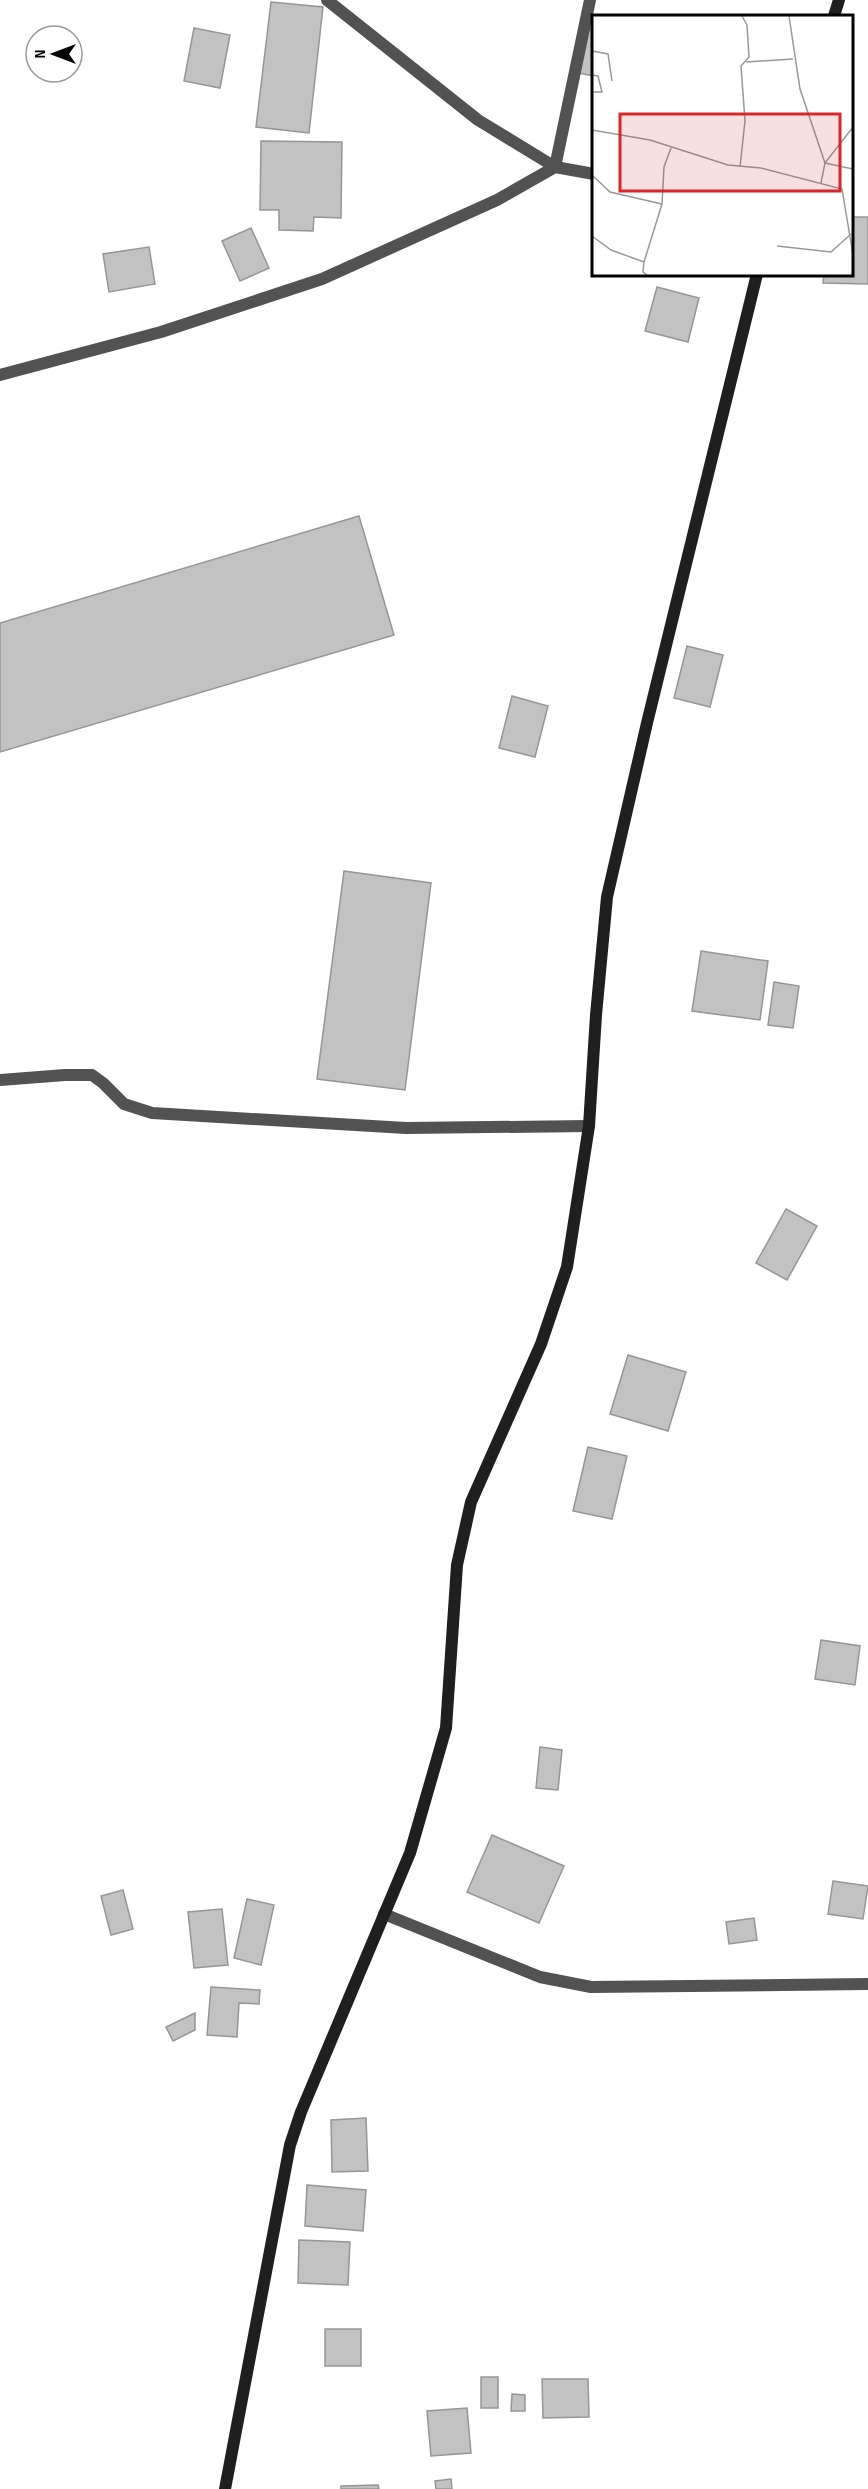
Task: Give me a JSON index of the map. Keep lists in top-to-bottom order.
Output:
{
  "north": "left"
}
